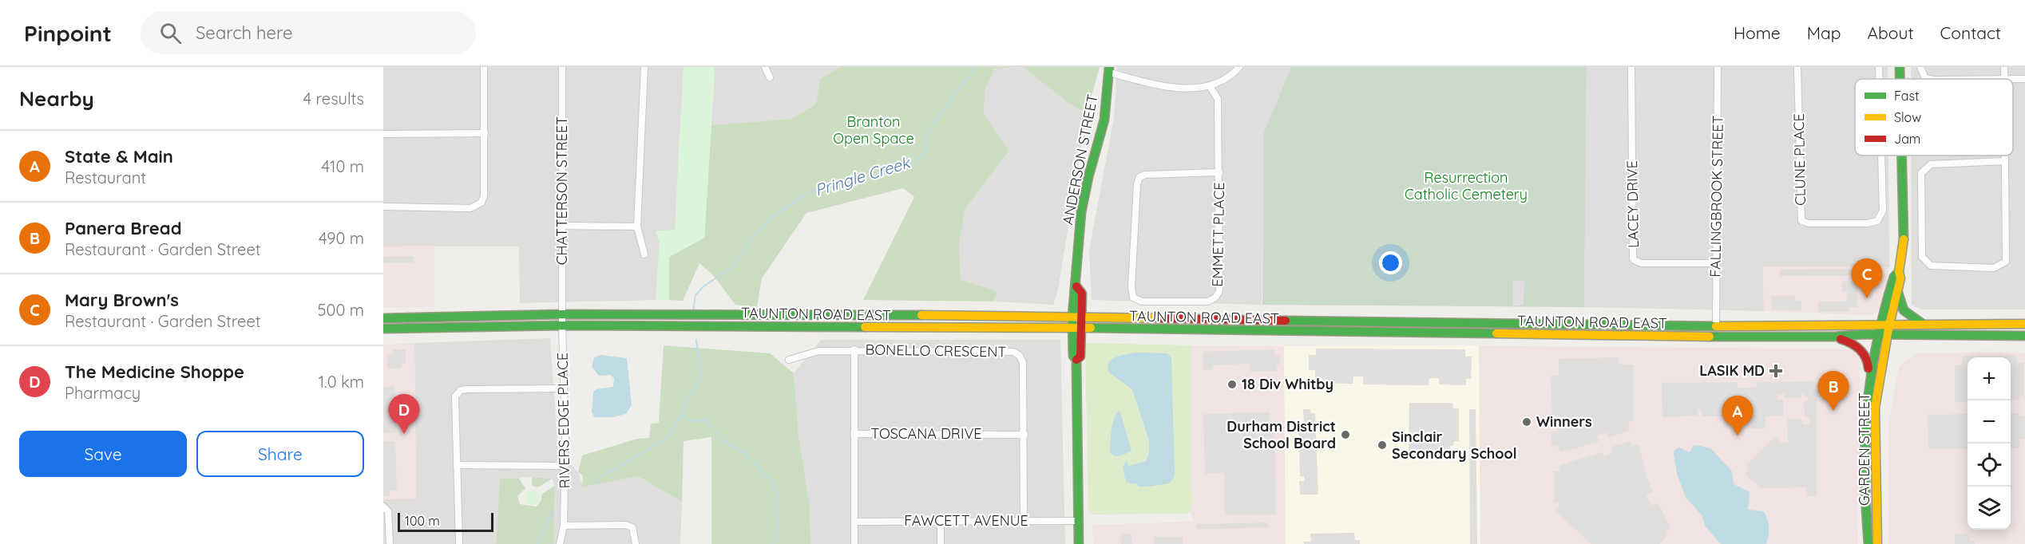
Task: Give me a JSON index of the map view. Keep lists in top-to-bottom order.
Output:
{
  "streets": {
    "main road": ["ANDERSON STREET", "TAUNTON ROAD EAST", "GARDEN STREET"],
    "street": [
      "CLUNE PLACE",
      "CHATTERSON STREET",
      "FALLINGBROOK STREET",
      "LACEY DRIVE",
      "EMMETT PLACE",
      "BONELLO CRESCENT",
      "RIVERS EDGE PLACE",
      "TOSCANA DRIVE",
      "FAWCETT AVENUE"
    ]
  },
  "crossings": [
    ["ANDERSON STREET", "TAUNTON ROAD EAST"],
    ["ANDERSON STREET", "FAWCETT AVENUE"],
    ["CHATTERSON STREET", "TAUNTON ROAD EAST"],
    ["CHATTERSON STREET", "RIVERS EDGE PLACE"],
    ["FALLINGBROOK STREET", "LACEY DRIVE"],
    ["FALLINGBROOK STREET", "TAUNTON ROAD EAST"],
    ["TAUNTON ROAD EAST", "RIVERS EDGE PLACE"],
    ["TAUNTON ROAD EAST", "GARDEN STREET"],
    ["BONELLO CRESCENT", "TOSCANA DRIVE"],
    ["TOSCANA DRIVE", "FAWCETT AVENUE"]
  ],
  "water": ["Pringle Creek"],
  "parks": ["Branton Open Space", "Resurrection Catholic Cemetery"],
  "places": {
    "health": ["LASIK MD"],
    "other": [
      "18 Div Whitby",
      "Winners",
      "Durham District School Board",
      "Sinclair Secondary School"
    ]
  },
  "legend": ["Fast", "Slow", "Jam"],
  "scale_bar": "100 m",
  "page": {
    "header": "Pinpoint",
    "search": "Search here",
    "nav": [
      "Home",
      "Map",
      "About",
      "Contact"
    ],
    "heading": ["Nearby", "4 results"],
    "list": [
      {
        "mark": "A",
        "name": "State & Main",
        "note": "Restaurant",
        "value": "410 m"
      },
      {
        "mark": "B",
        "name": "Panera Bread",
        "note": "Restaurant · Garden Street",
        "value": "490 m"
      },
      {
        "mark": "C",
        "name": "Mary Brown's",
        "note": "Restaurant · Garden Street",
        "value": "500 m"
      },
      {
        "mark": "D",
        "name": "The Medicine Shoppe",
        "note": "Pharmacy",
        "value": "1.0 km"
      }
    ],
    "pins": [
      "C",
      "B",
      "D",
      "A"
    ],
    "map_buttons": ["+", "−"],
    "buttons": ["Save", "Share"],
    "scale": "100 m"
  }
}
